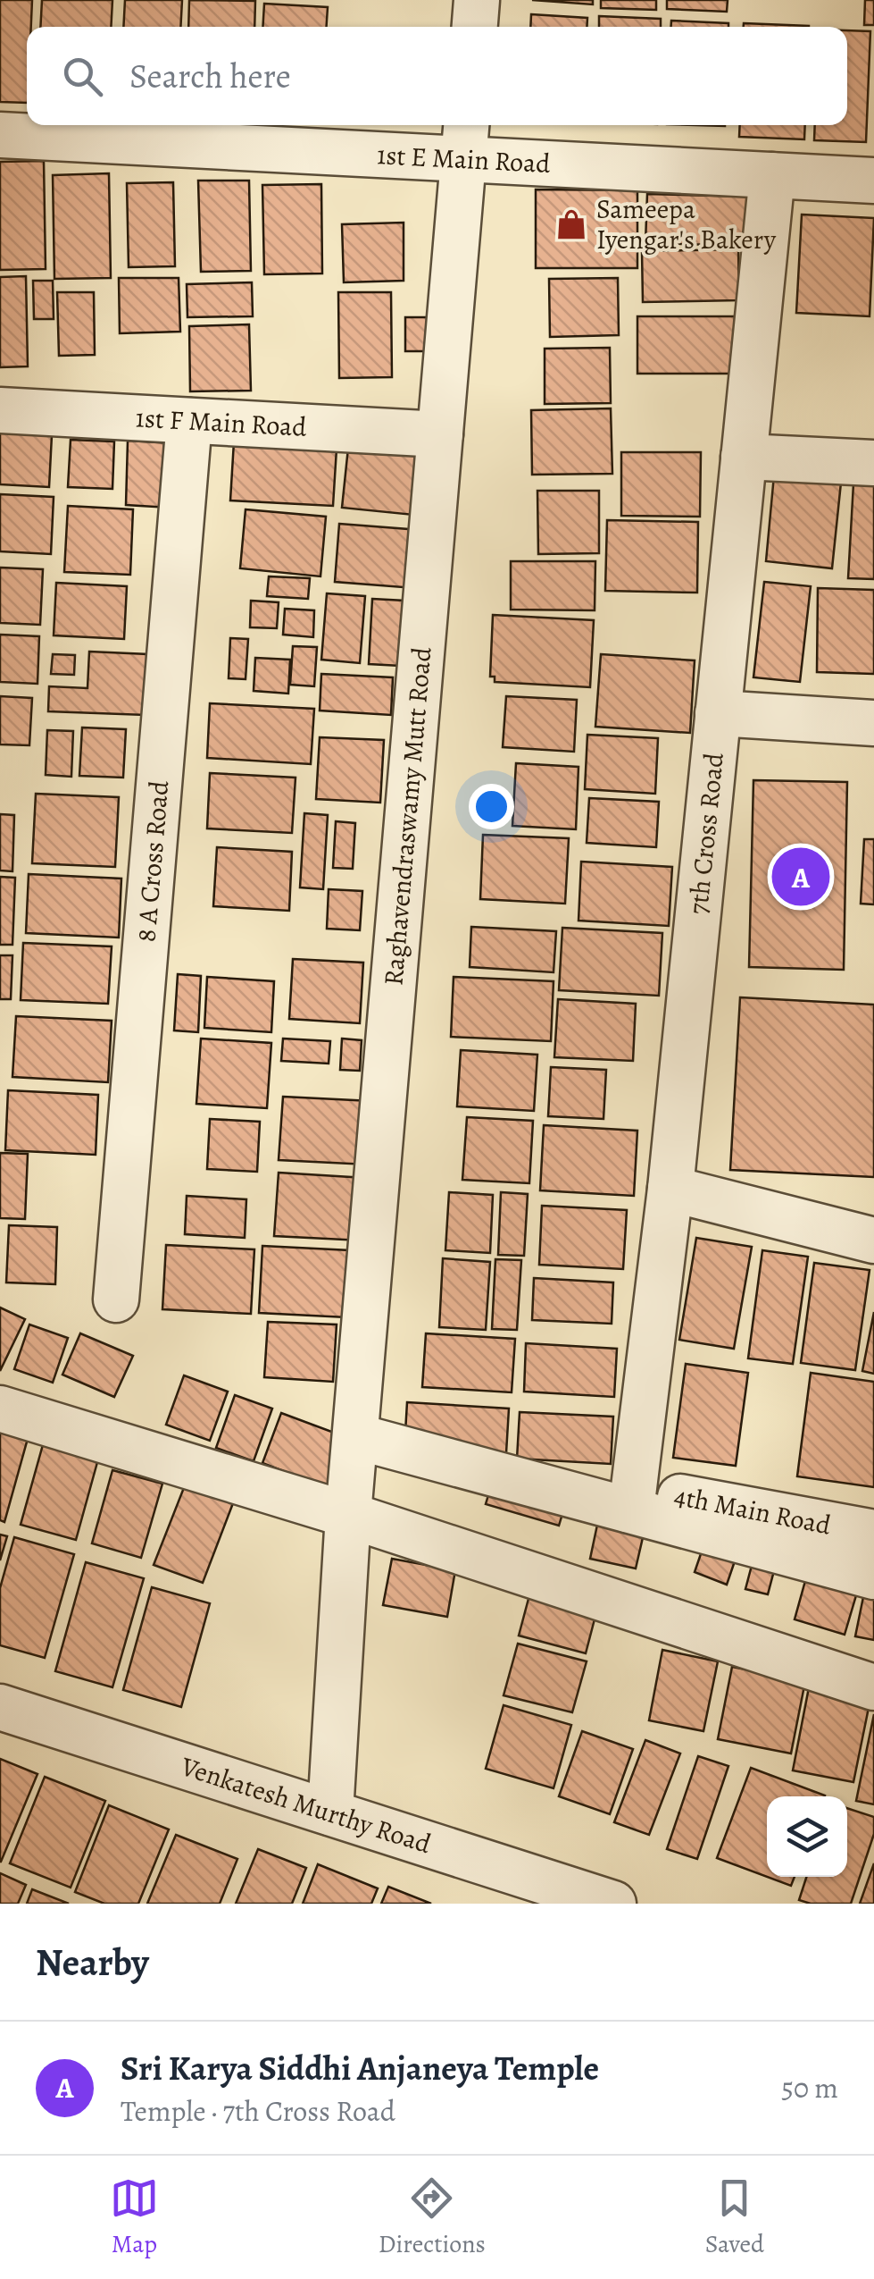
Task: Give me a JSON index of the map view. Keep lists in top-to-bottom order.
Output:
{
  "streets": {
    "street": [
      "1st E Main Road",
      "1st F Main Road",
      "Raghavendraswamy Mutt Road",
      "7th Cross Road",
      "8 A Cross Road",
      "4th Main Road",
      "Venkatesh Murthy Road"
    ]
  },
  "crossings": [
    ["1st E Main Road", "Raghavendraswamy Mutt Road"],
    ["1st E Main Road", "7th Cross Road"],
    ["1st F Main Road", "Raghavendraswamy Mutt Road"],
    ["1st F Main Road", "8 A Cross Road"],
    ["Raghavendraswamy Mutt Road", "Venkatesh Murthy Road"],
    ["7th Cross Road", "4th Main Road"]
  ],
  "places": {
    "shop": ["Sameepa Iyengar's Bakery"]
  },
  "page": {
    "search": "Search here",
    "pins": "A",
    "heading": "Nearby",
    "list": [
      {
        "mark": "A",
        "name": "Sri Karya Siddhi Anjaneya Temple",
        "note": "Temple · 7th Cross Road",
        "value": "50 m"
      }
    ],
    "nav": ["Map", "Directions", "Saved"]
  }
}
